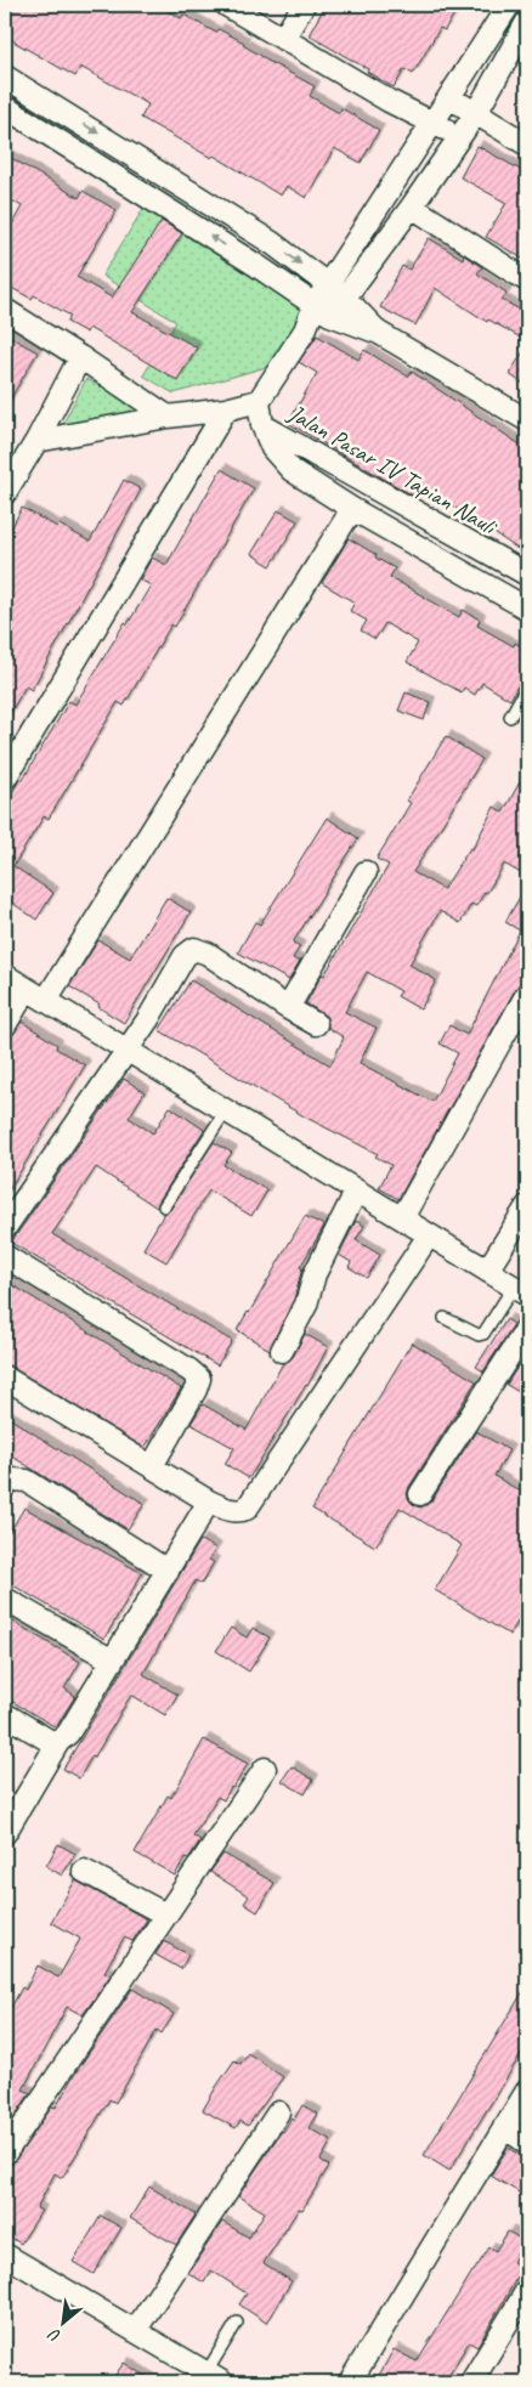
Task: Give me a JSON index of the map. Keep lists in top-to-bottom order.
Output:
{
  "streets": {
    "street": ["Jalan Pasar IV Tapian Nauli"]
  },
  "north": "bottom left"
}
